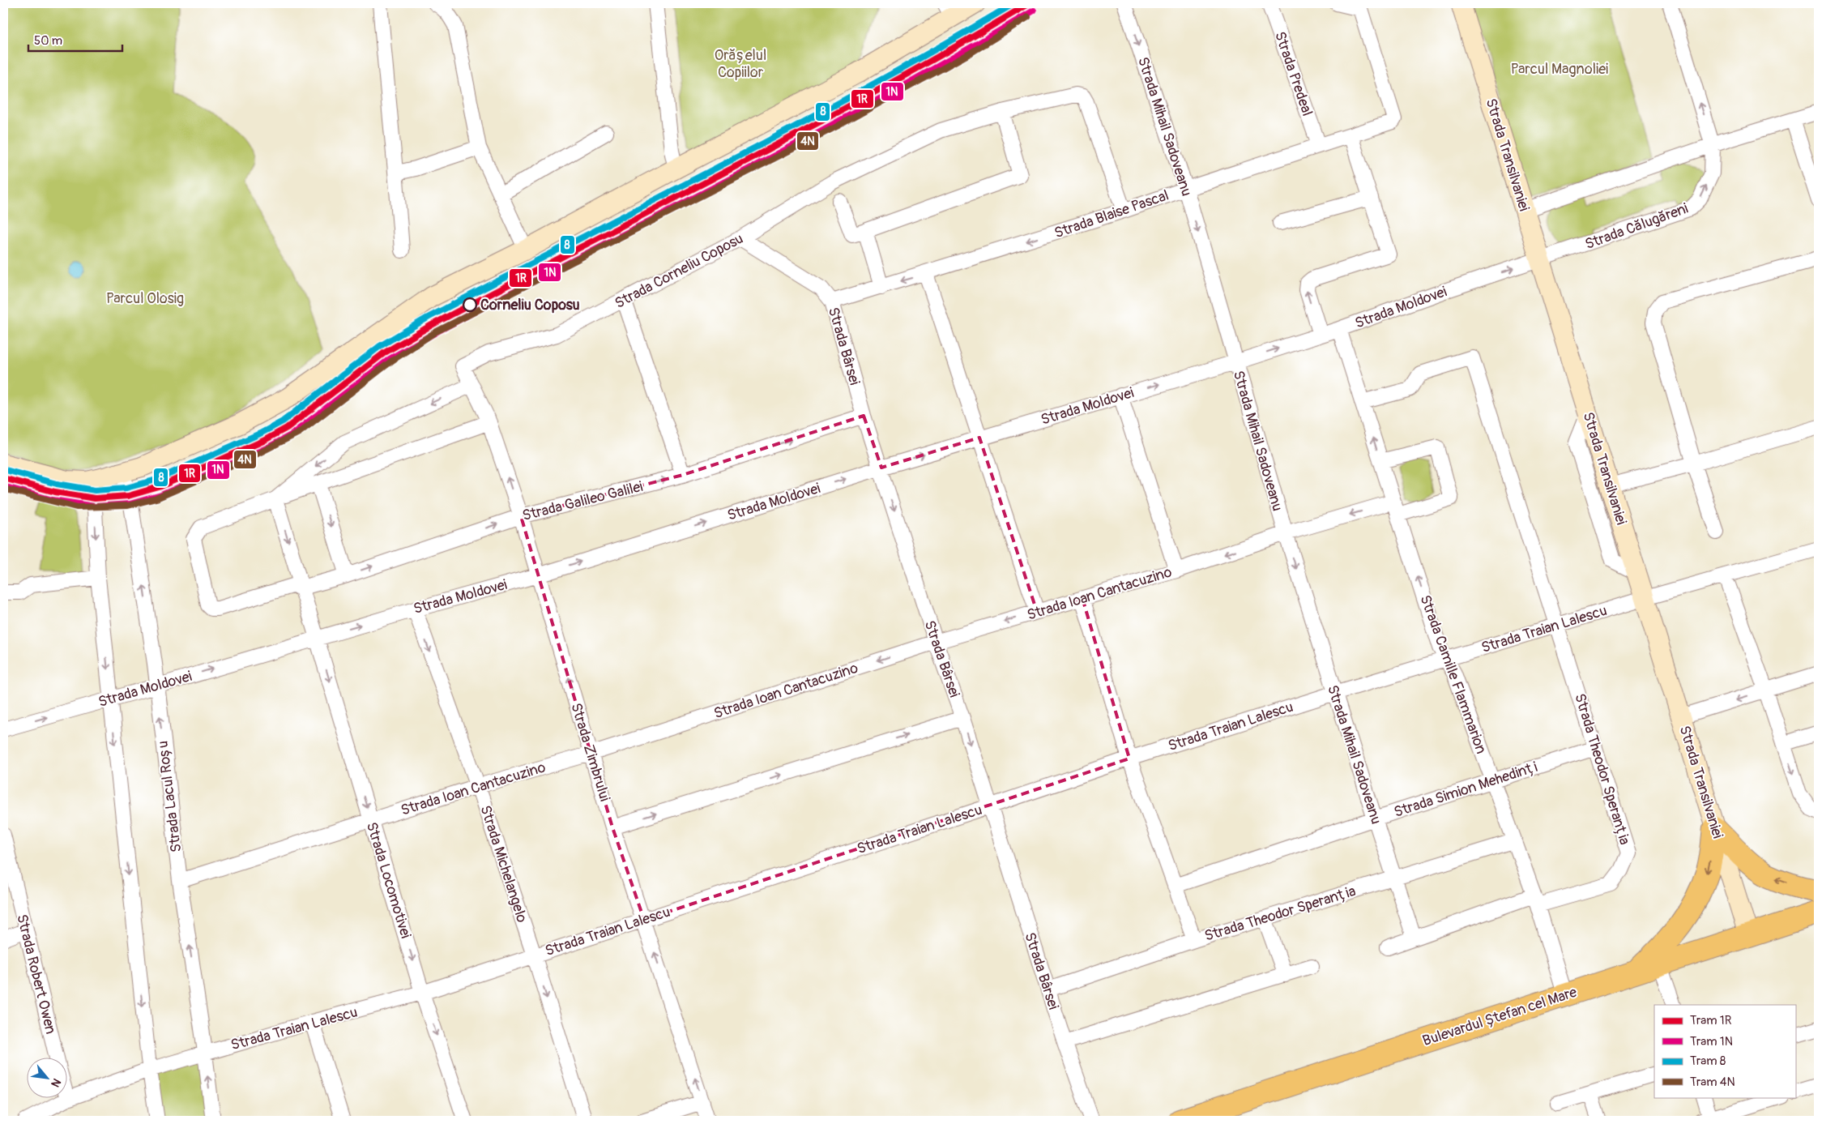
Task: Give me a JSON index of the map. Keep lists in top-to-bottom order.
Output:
{
  "streets": {
    "main road": ["Strada Transilvaniei", "Bulevardul Ștefan cel Mare"],
    "street": [
      "Strada Predeal",
      "Strada Mihail Sadoveanu",
      "Strada Blaise Pascal",
      "Strada Călugăreni",
      "Strada Corneliu Coposu",
      "Strada Moldovei",
      "Strada Bârsei",
      "Strada Galileo Galilei",
      "Strada Ioan Cantacuzino",
      "Strada Traian Lalescu",
      "Strada Camille Flammarion",
      "Strada Zimbrului",
      "Strada Theodor Speranția",
      "Strada Simion Mehedinți",
      "Strada Lacul Roșu",
      "Strada Michelangelo",
      "Strada Locomotivei",
      "Strada Robert Owen"
    ]
  },
  "crossings": [
    ["Strada Predeal", "Strada Blaise Pascal"],
    ["Strada Mihail Sadoveanu", "Strada Blaise Pascal"],
    ["Strada Mihail Sadoveanu", "Strada Moldovei"],
    ["Strada Mihail Sadoveanu", "Strada Ioan Cantacuzino"],
    ["Strada Mihail Sadoveanu", "Strada Traian Lalescu"],
    ["Strada Mihail Sadoveanu", "Strada Theodor Speranția"],
    ["Strada Mihail Sadoveanu", "Strada Simion Mehedinți"],
    ["Strada Transilvaniei", "Strada Călugăreni"],
    ["Strada Transilvaniei", "Strada Moldovei"],
    ["Strada Transilvaniei", "Strada Traian Lalescu"],
    ["Strada Transilvaniei", "Bulevardul Ștefan cel Mare"],
    ["Strada Blaise Pascal", "Strada Corneliu Coposu"],
    ["Strada Blaise Pascal", "Strada Bârsei"],
    ["Strada Călugăreni", "Strada Moldovei"],
    ["Strada Corneliu Coposu", "Strada Bârsei"],
    ["Strada Corneliu Coposu", "Strada Zimbrului"],
    ["Strada Moldovei", "Strada Bârsei"],
    ["Strada Moldovei", "Strada Camille Flammarion"],
    ["Strada Moldovei", "Strada Zimbrului"],
    ["Strada Moldovei", "Strada Lacul Roșu"],
    ["Strada Moldovei", "Strada Michelangelo"],
    ["Strada Moldovei", "Strada Locomotivei"],
    ["Strada Bârsei", "Strada Galileo Galilei"],
    ["Strada Bârsei", "Strada Ioan Cantacuzino"],
    ["Strada Bârsei", "Strada Traian Lalescu"],
    ["Strada Bârsei", "Strada Theodor Speranția"],
    ["Strada Galileo Galilei", "Strada Zimbrului"],
    ["Strada Ioan Cantacuzino", "Strada Camille Flammarion"],
    ["Strada Ioan Cantacuzino", "Strada Zimbrului"],
    ["Strada Ioan Cantacuzino", "Strada Lacul Roșu"],
    ["Strada Ioan Cantacuzino", "Strada Michelangelo"],
    ["Strada Ioan Cantacuzino", "Strada Locomotivei"],
    ["Strada Traian Lalescu", "Strada Camille Flammarion"],
    ["Strada Traian Lalescu", "Strada Zimbrului"],
    ["Strada Traian Lalescu", "Strada Theodor Speranția"],
    ["Strada Traian Lalescu", "Strada Lacul Roșu"],
    ["Strada Traian Lalescu", "Strada Michelangelo"],
    ["Strada Traian Lalescu", "Strada Locomotivei"],
    ["Strada Camille Flammarion", "Strada Theodor Speranția"],
    ["Strada Camille Flammarion", "Strada Simion Mehedinți"],
    ["Strada Camille Flammarion", "Bulevardul Ștefan cel Mare"],
    ["Strada Theodor Speranția", "Strada Simion Mehedinți"]
  ],
  "one_way": [
    "Strada Mihail Sadoveanu",
    "Strada Moldovei",
    "Strada Zimbrului",
    "Strada Michelangelo",
    "Strada Locomotivei"
  ],
  "parks": ["Orășelul Copiilor", "Parcul Magnoliei", "Parcul Olosig"],
  "places": ["Corneliu Coposu"],
  "lines": [
    "tram line 1R",
    "tram line 8",
    "tram line 1N",
    "tram line 4N"
  ],
  "legend": [
    "Tram 1R",
    "Tram 1N",
    "Tram 8",
    "Tram 4N"
  ],
  "scale_bar": "50 m",
  "north": "bottom right"
}
